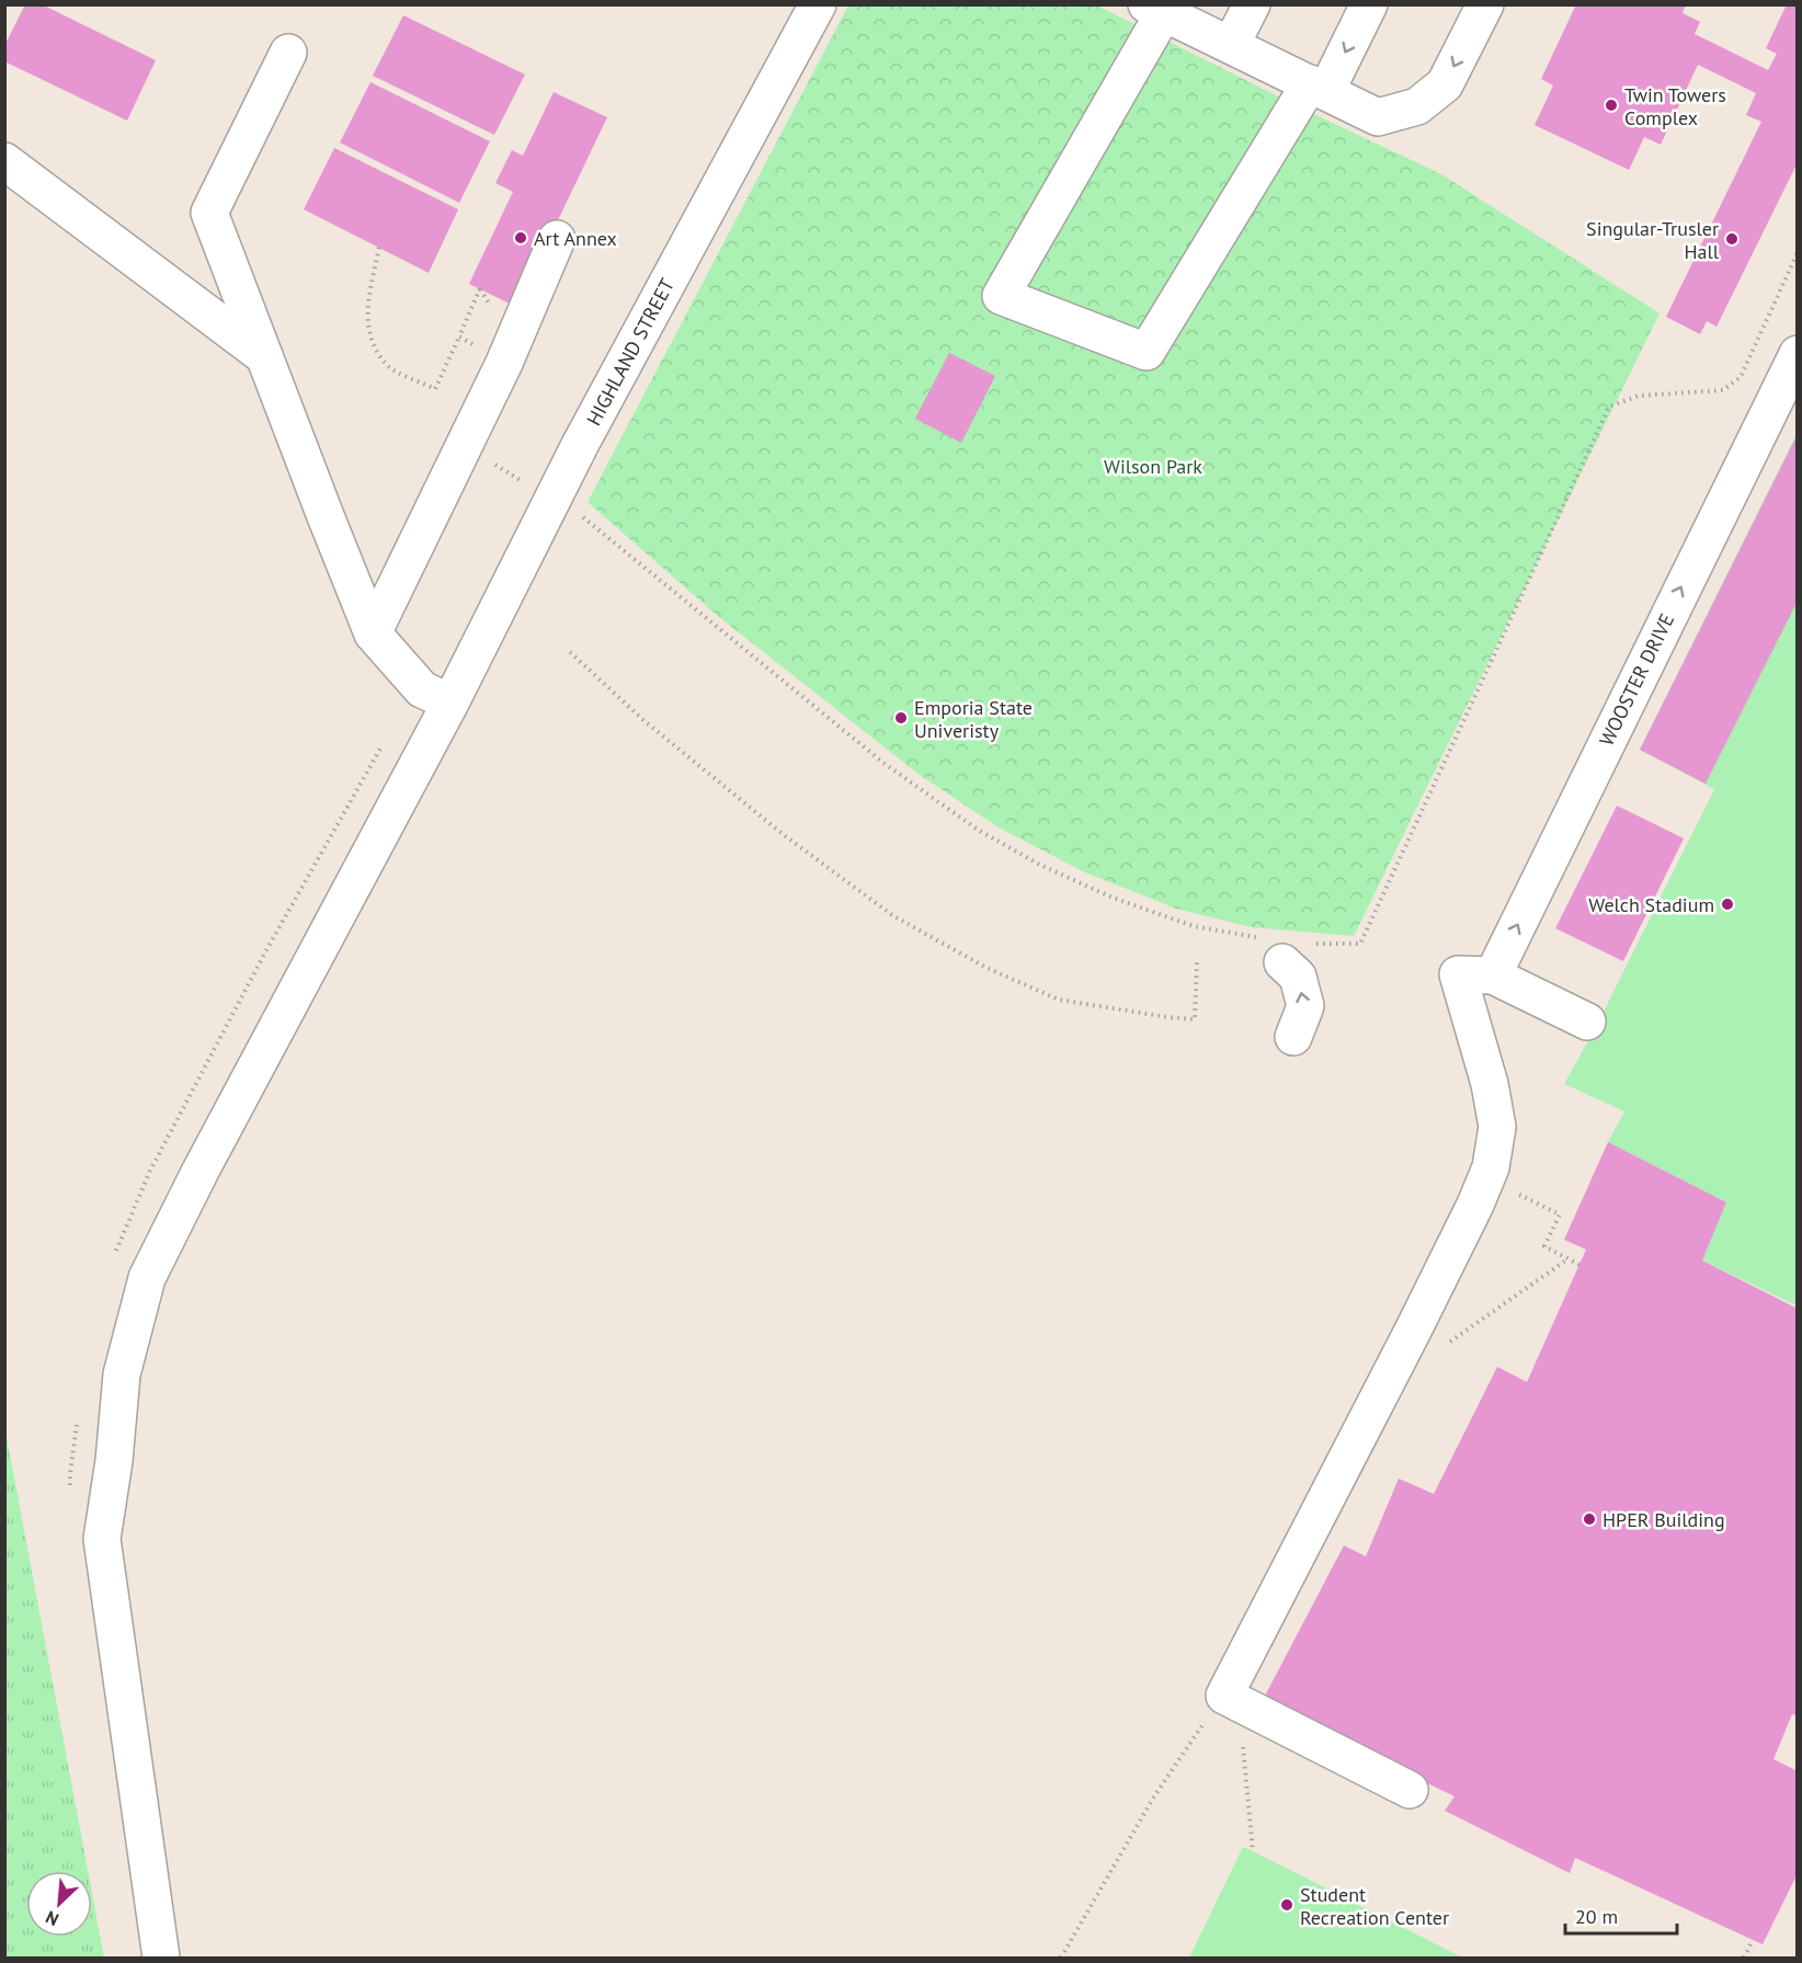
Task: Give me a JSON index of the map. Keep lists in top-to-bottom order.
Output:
{
  "streets": {
    "street": ["HIGHLAND STREET", "WOOSTER DRIVE"]
  },
  "one_way": ["WOOSTER DRIVE"],
  "parks": ["Wilson Park"],
  "places": [
    "Twin Towers Complex",
    "Art Annex",
    "Singular-Trusler Hall",
    "Emporia State Univeristy",
    "Welch Stadium",
    "HPER Building",
    "Student Recreation Center"
  ],
  "scale_bar": "20 m",
  "north": "bottom left"
}
